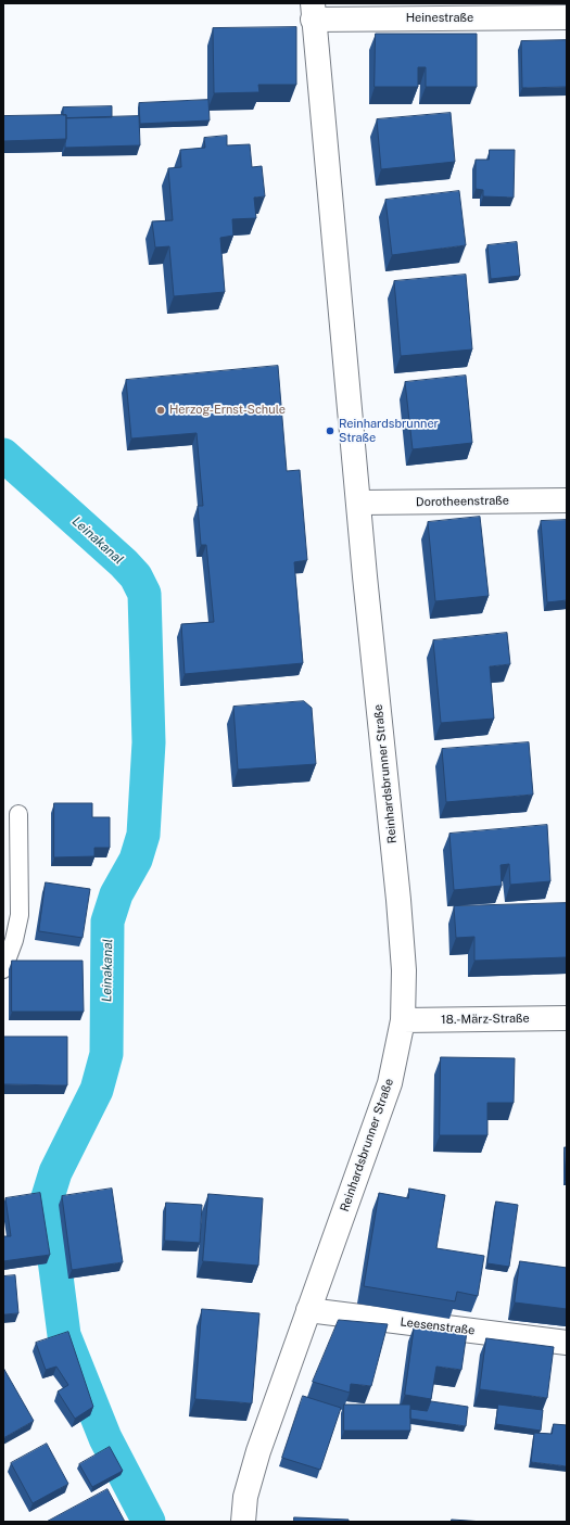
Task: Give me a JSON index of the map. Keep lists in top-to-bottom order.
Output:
{
  "streets": {
    "street": [
      "Heinestraße",
      "Dorotheenstraße",
      "Reinhardsbrunner Straße",
      "18.-März-Straße",
      "Leesenstraße"
    ]
  },
  "crossings": [
    ["Heinestraße", "Reinhardsbrunner Straße"],
    ["Dorotheenstraße", "Reinhardsbrunner Straße"],
    ["Reinhardsbrunner Straße", "18.-März-Straße"],
    ["Reinhardsbrunner Straße", "Leesenstraße"]
  ],
  "water": ["Leinakanal"],
  "places": ["Herzog-Ernst-Schule", "Reinhardsbrunner Straße"]
}
